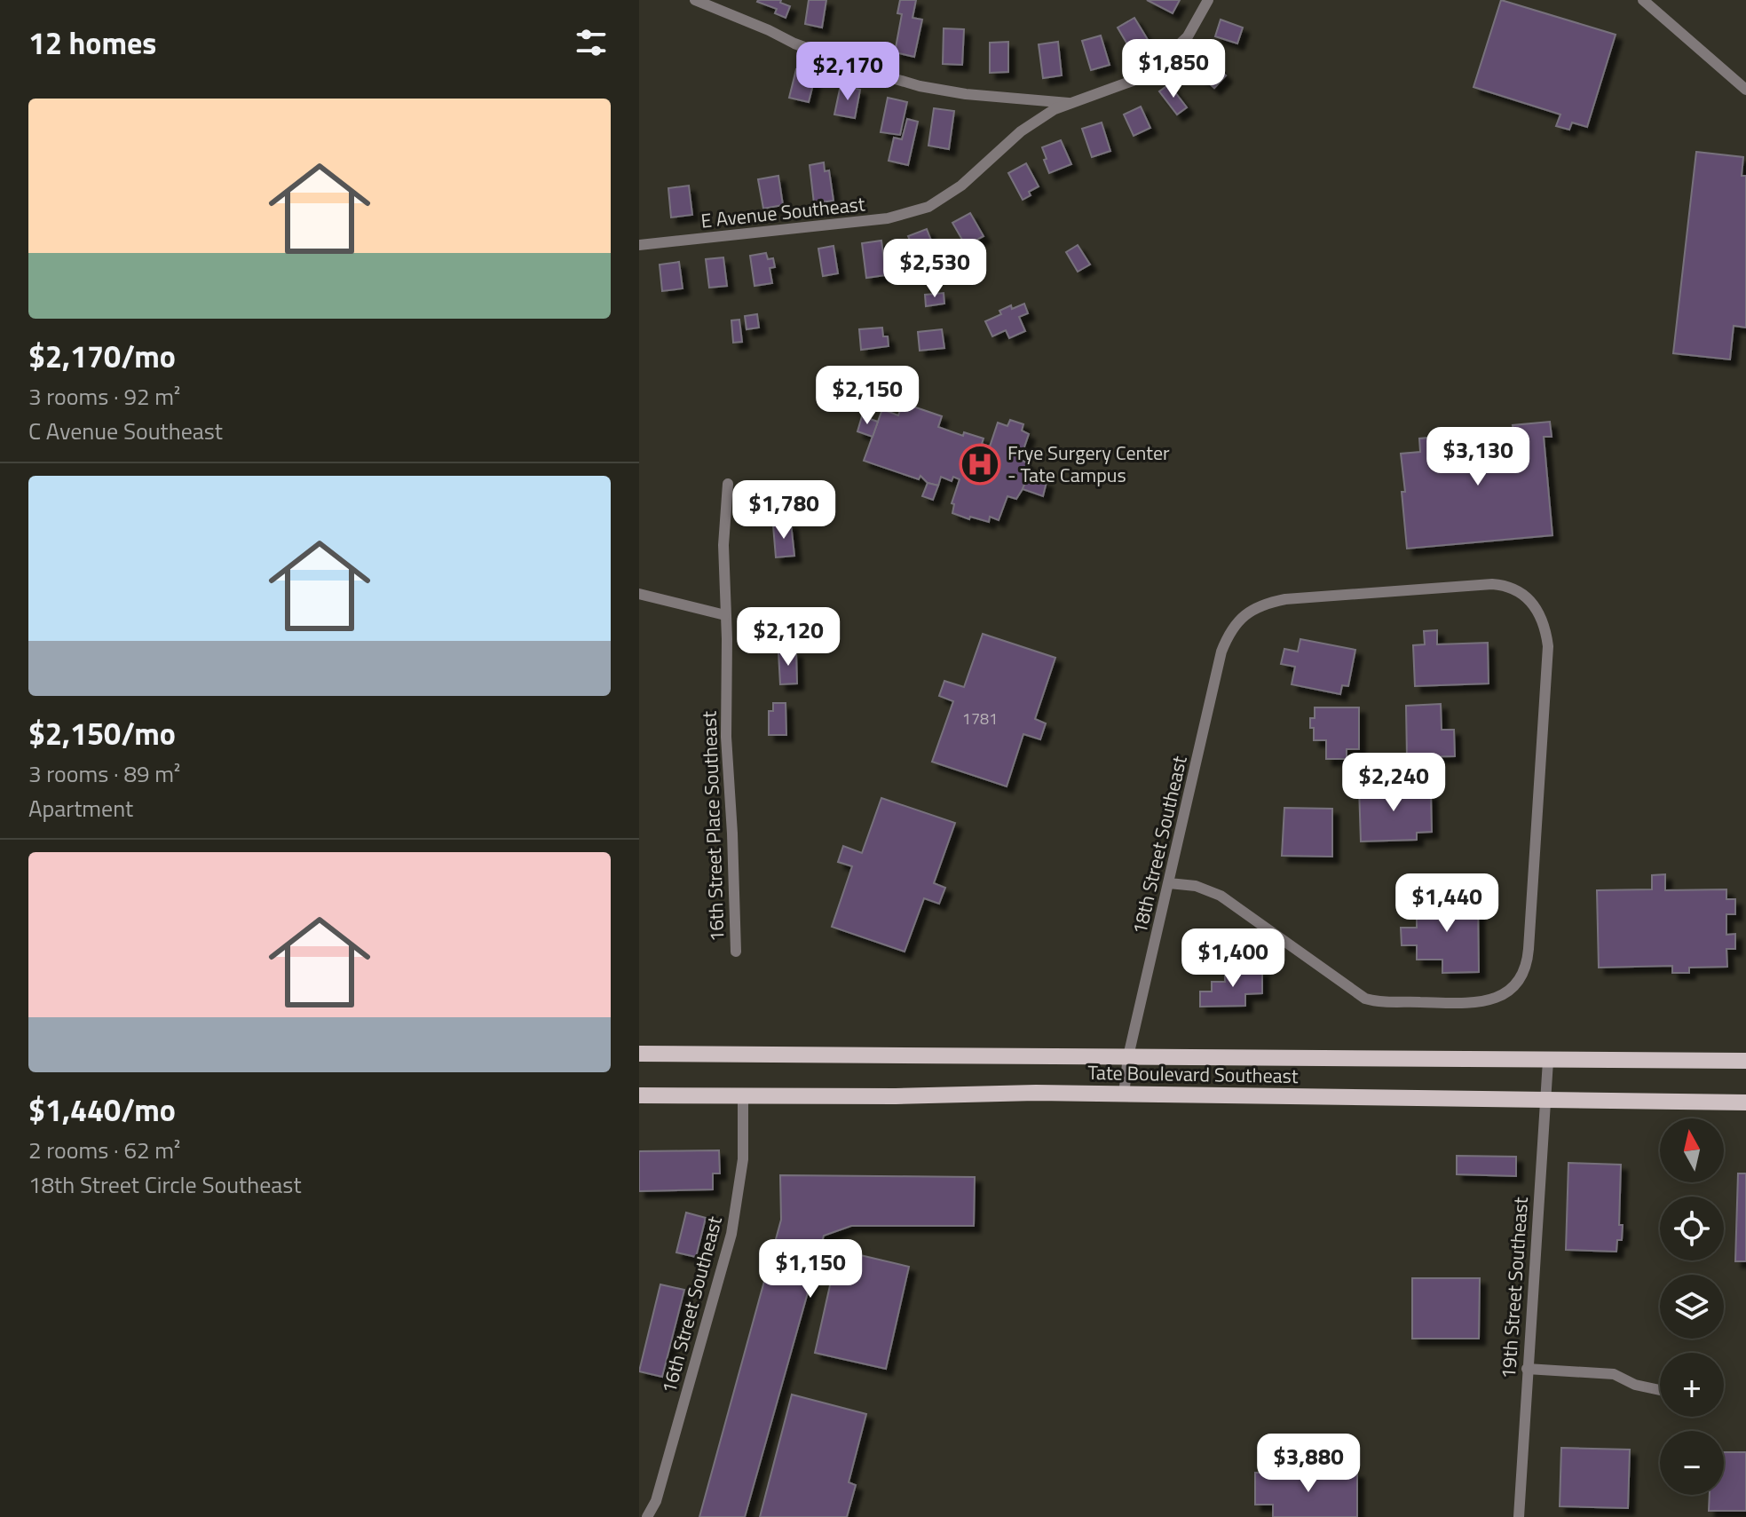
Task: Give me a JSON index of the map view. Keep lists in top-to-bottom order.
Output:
{
  "streets": {
    "main road": ["Tate Boulevard Southeast"],
    "street": [
      "E Avenue Southeast",
      "16th Street Place Southeast",
      "18th Street Southeast",
      "19th Street Southeast",
      "16th Street Southeast"
    ]
  },
  "crossings": [
    ["18th Street Southeast", "Tate Boulevard Southeast"],
    ["Tate Boulevard Southeast", "19th Street Southeast"],
    ["Tate Boulevard Southeast", "16th Street Southeast"]
  ],
  "places": {
    "hospital": ["Frye Surgery Center - Tate Campus"]
  },
  "house_numbers": ["1781"],
  "north": "top",
  "page": {
    "heading": "12 homes",
    "price": [
      "$1,850",
      "$2,170",
      "$2,530",
      "$2,150",
      "$3,130",
      "$1,780",
      "$2,120",
      "$2,240",
      "$1,440",
      "$1,400",
      "$1,150",
      "$3,880"
    ],
    "list": [
      {
        "name": "$2,170/mo",
        "note": "3 rooms · 92 m² · C Avenue Southeast"
      },
      {
        "name": "$2,150/mo",
        "note": "3 rooms · 89 m² · Apartment"
      },
      {
        "name": "$1,440/mo",
        "note": "2 rooms · 62 m² · 18th Street Circle Southeast"
      }
    ],
    "map_buttons": ["+", "−"]
  }
}
